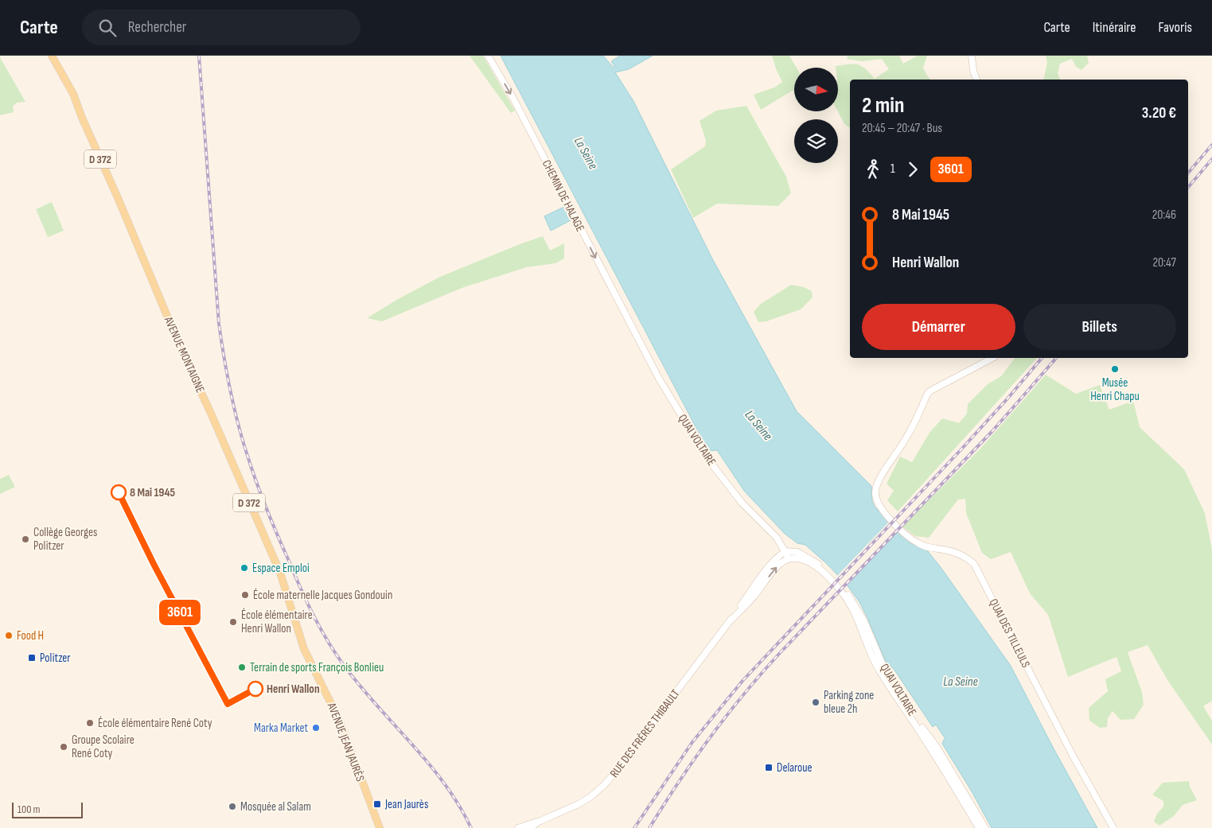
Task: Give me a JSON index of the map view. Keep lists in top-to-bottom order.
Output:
{
  "streets": {
    "main road": ["D 372", "AVENUE MONTAIGNE", "AVENUE JEAN JAURÈS"],
    "street": [
      "CHEMIN DE HALAGE",
      "QUAI VOLTAIRE",
      "QUAI DES TILLEULS",
      "RUE DES FRÈRES THIBAULT"
    ]
  },
  "crossings": [
    ["CHEMIN DE HALAGE", "QUAI VOLTAIRE"],
    ["AVENUE MONTAIGNE", "AVENUE JEAN JAURÈS"],
    ["QUAI VOLTAIRE", "RUE DES FRÈRES THIBAULT"]
  ],
  "one_way": ["CHEMIN DE HALAGE"],
  "water": ["La Seine"],
  "places": {
    "other": [
      "Musée Henri Chapu",
      "8 Mai 1945",
      "Collège Georges Politzer",
      "Espace Emploi",
      "École maternelle Jacques Gondouin",
      "École élémentaire Henri Wallon",
      "Food H",
      "Terrain de sports François Bonlieu",
      "Henri Wallon",
      "Parking zone bleue 2h",
      "École élémentaire René Coty",
      "Marka Market",
      "Groupe Scolaire René Coty",
      "Mosquée al Salam"
    ],
    "transit": ["Politzer", "Delaroue", "Jean Jaurès"]
  },
  "lines": ["bus line 3601"],
  "scale_bar": "100 m",
  "north": "right",
  "page": {
    "header": "Carte",
    "search": "Rechercher",
    "nav": ["Carte", "Itinéraire", "Favoris"],
    "on_map": "3601",
    "heading": ["2 min", "20:45 – 20:47 · Bus", "3.20 €"],
    "legs": ["1", "3601"],
    "list": [
      {
        "name": "8 Mai 1945",
        "value": "20:46"
      },
      {
        "name": "Henri Wallon",
        "value": "20:47"
      }
    ],
    "buttons": ["Démarrer", "Billets"],
    "scale": "100 m"
  }
}
